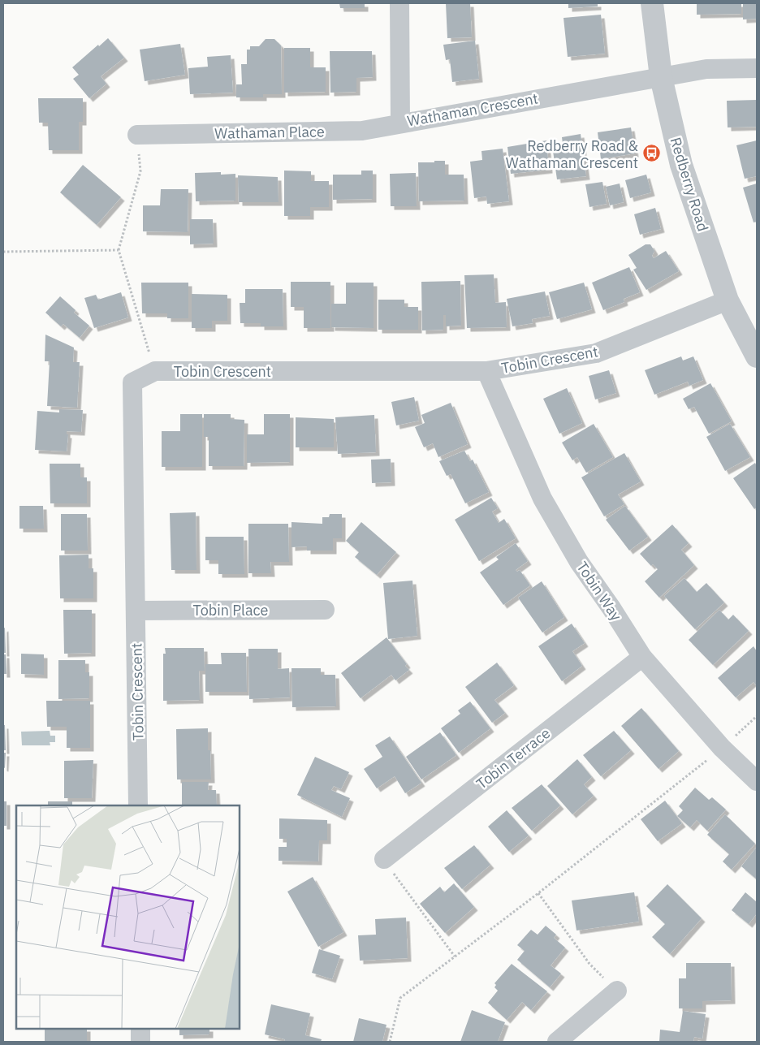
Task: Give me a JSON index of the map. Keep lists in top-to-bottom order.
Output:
{
  "streets": {
    "street": [
      "Wathaman Crescent",
      "Wathaman Place",
      "Redberry Road",
      "Tobin Crescent",
      "Tobin Way",
      "Tobin Place",
      "Tobin Terrace"
    ]
  },
  "crossings": [
    ["Wathaman Crescent", "Wathaman Place"],
    ["Wathaman Crescent", "Redberry Road"],
    ["Redberry Road", "Tobin Crescent"],
    ["Tobin Crescent", "Tobin Way"],
    ["Tobin Crescent", "Tobin Place"],
    ["Tobin Way", "Tobin Terrace"]
  ],
  "places": {
    "bus stop": ["Redberry Road & Wathaman Crescent"]
  }
}
